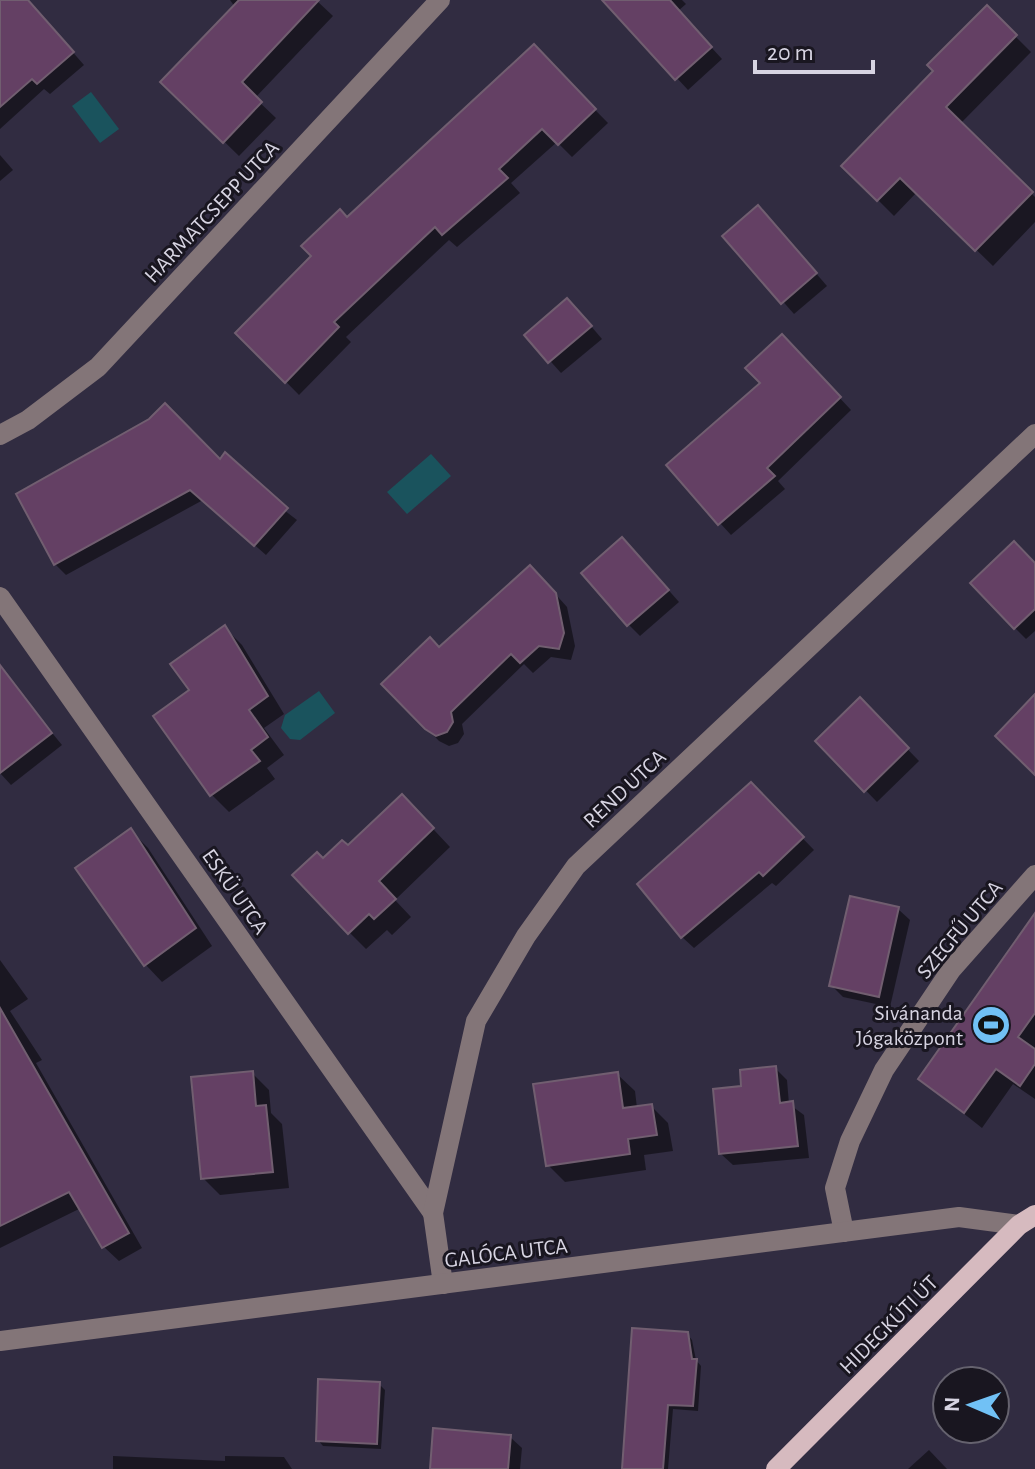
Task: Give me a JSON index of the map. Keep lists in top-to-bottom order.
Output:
{
  "streets": {
    "main road": ["HIDEGKÚTI ÚT"],
    "street": [
      "HARMATCSEPP UTCA",
      "REND UTCA",
      "ESKÜ UTCA",
      "SZEGFŰ UTCA",
      "GALÓCA UTCA"
    ]
  },
  "crossings": [
    ["REND UTCA", "ESKÜ UTCA"],
    ["REND UTCA", "GALÓCA UTCA"],
    ["SZEGFŰ UTCA", "GALÓCA UTCA"],
    ["GALÓCA UTCA", "HIDEGKÚTI ÚT"]
  ],
  "places": {
    "sports": ["Sivánanda Jógaközpont"]
  },
  "scale_bar": "20 m",
  "north": "left"
}
